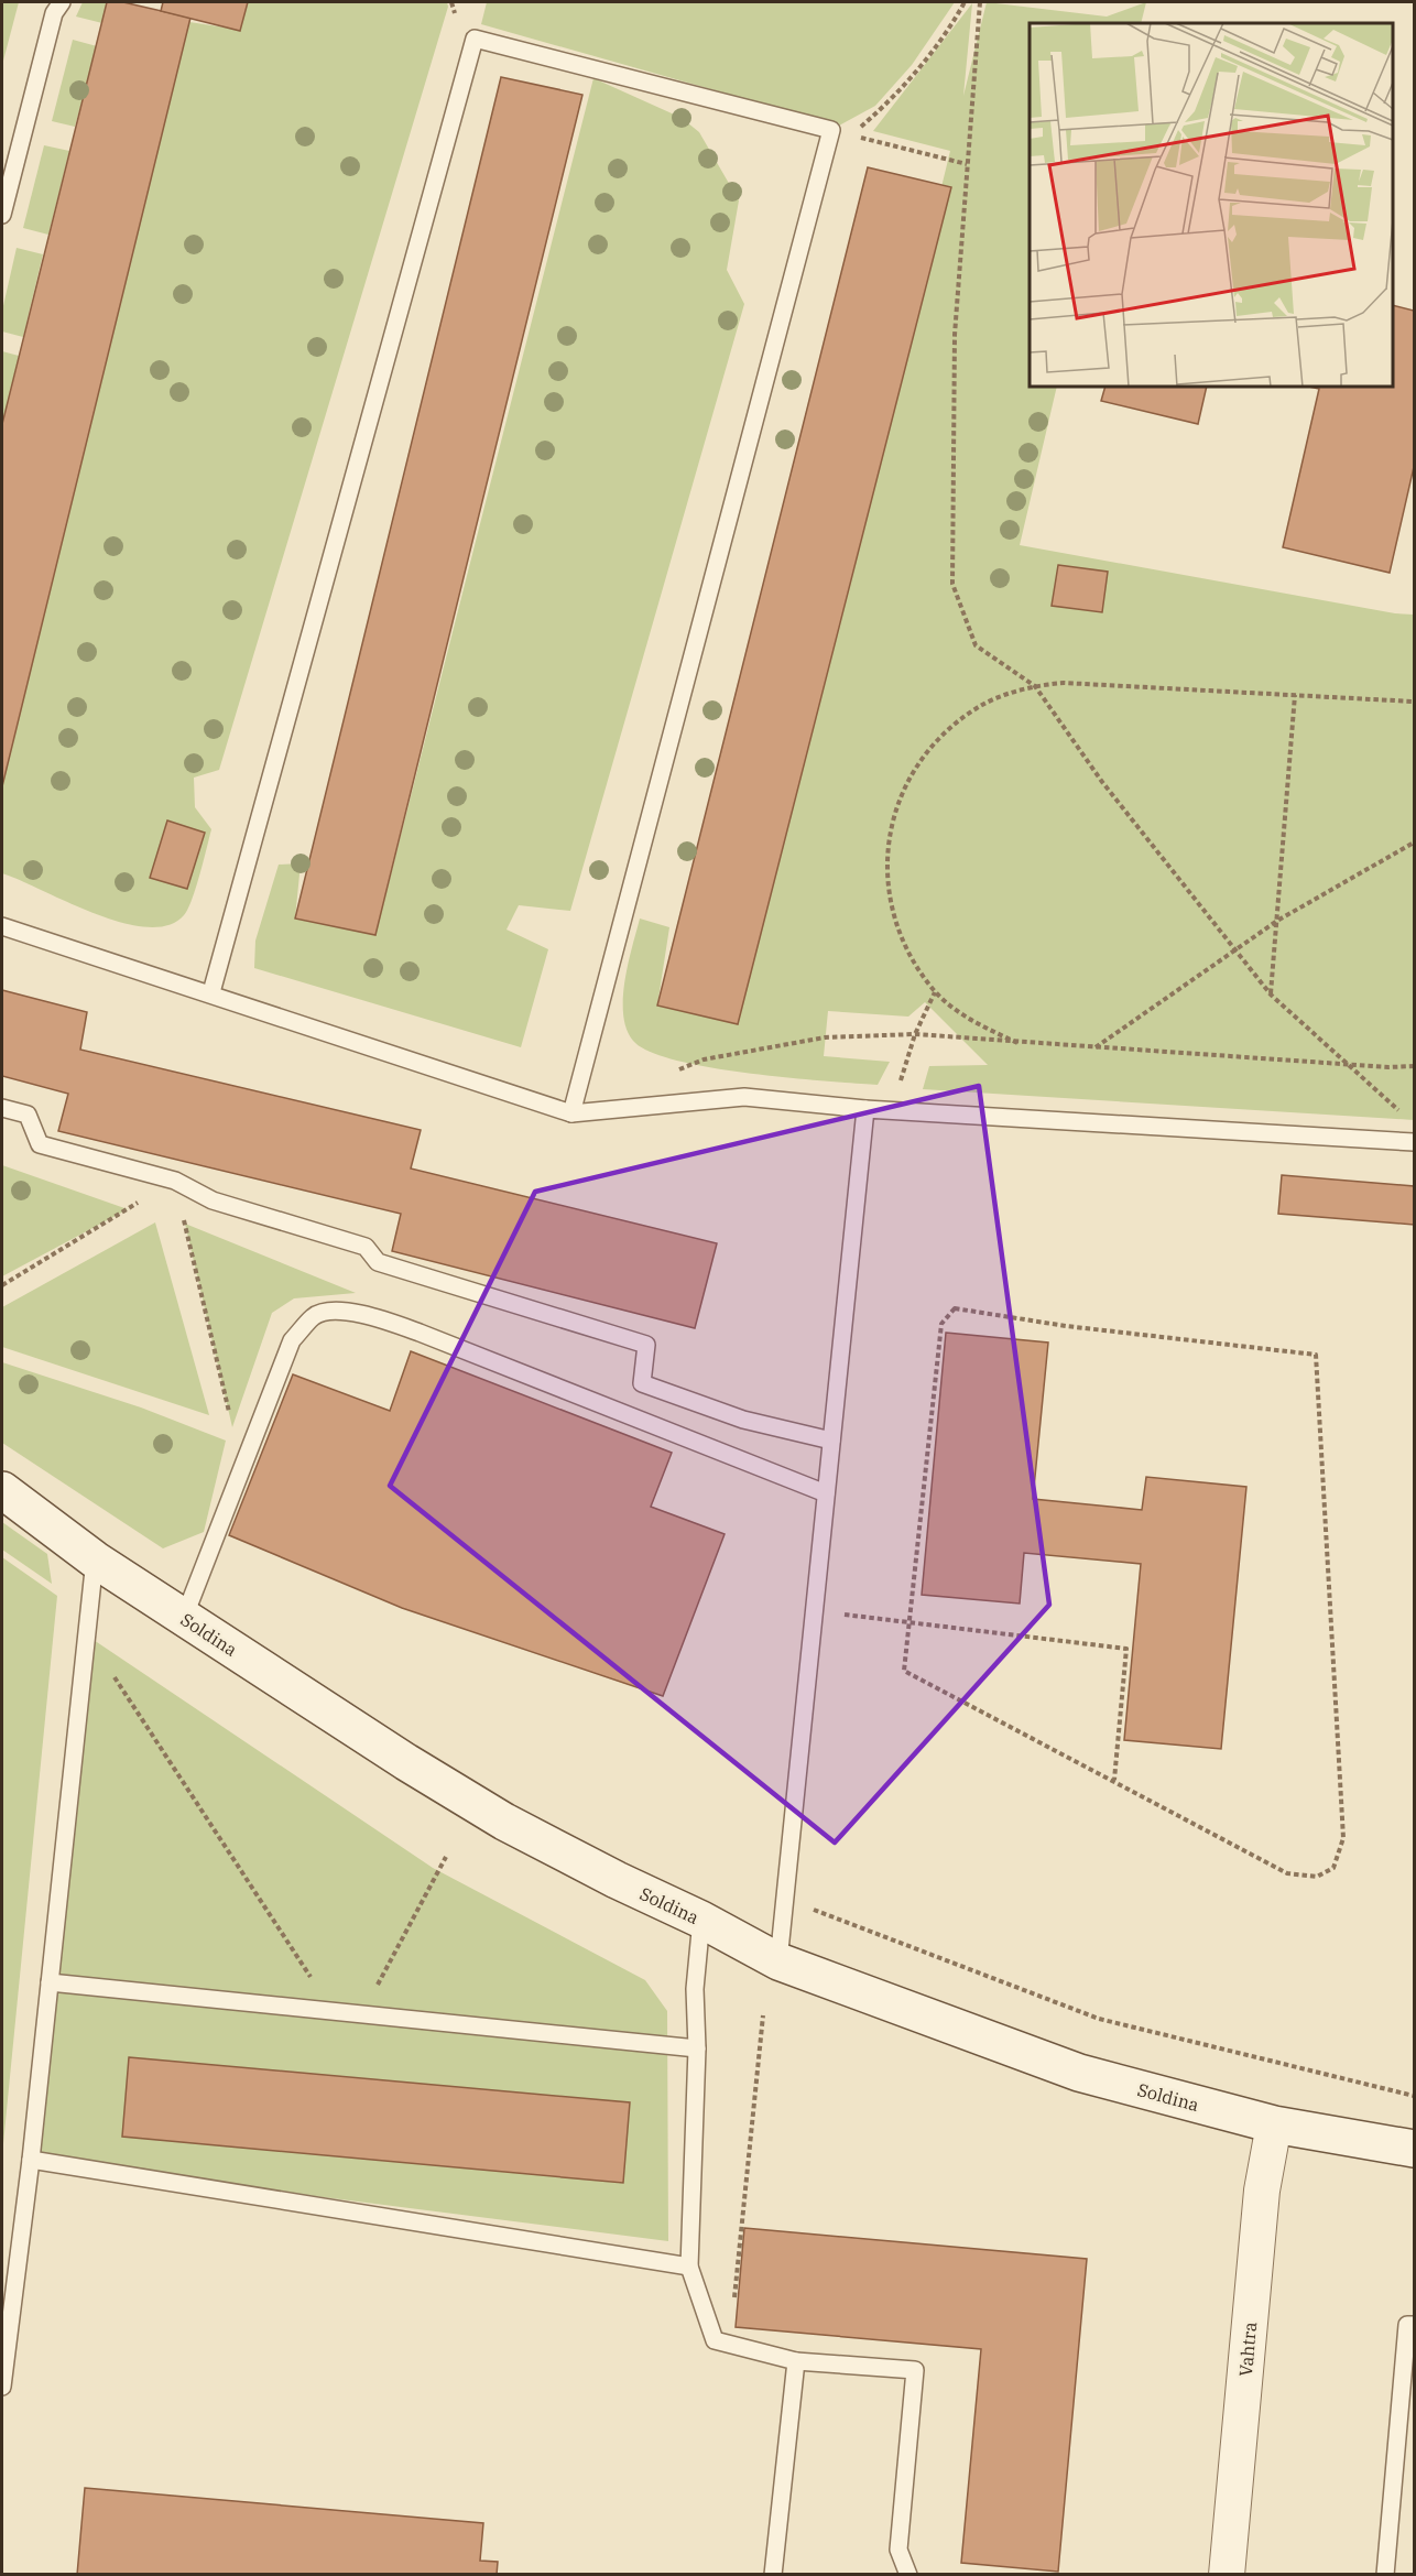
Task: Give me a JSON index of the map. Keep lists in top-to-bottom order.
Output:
{
  "streets": {
    "street": ["Soldina", "Vahtra"]
  },
  "crossings": [
    ["Soldina", "Vahtra"]
  ]
}
